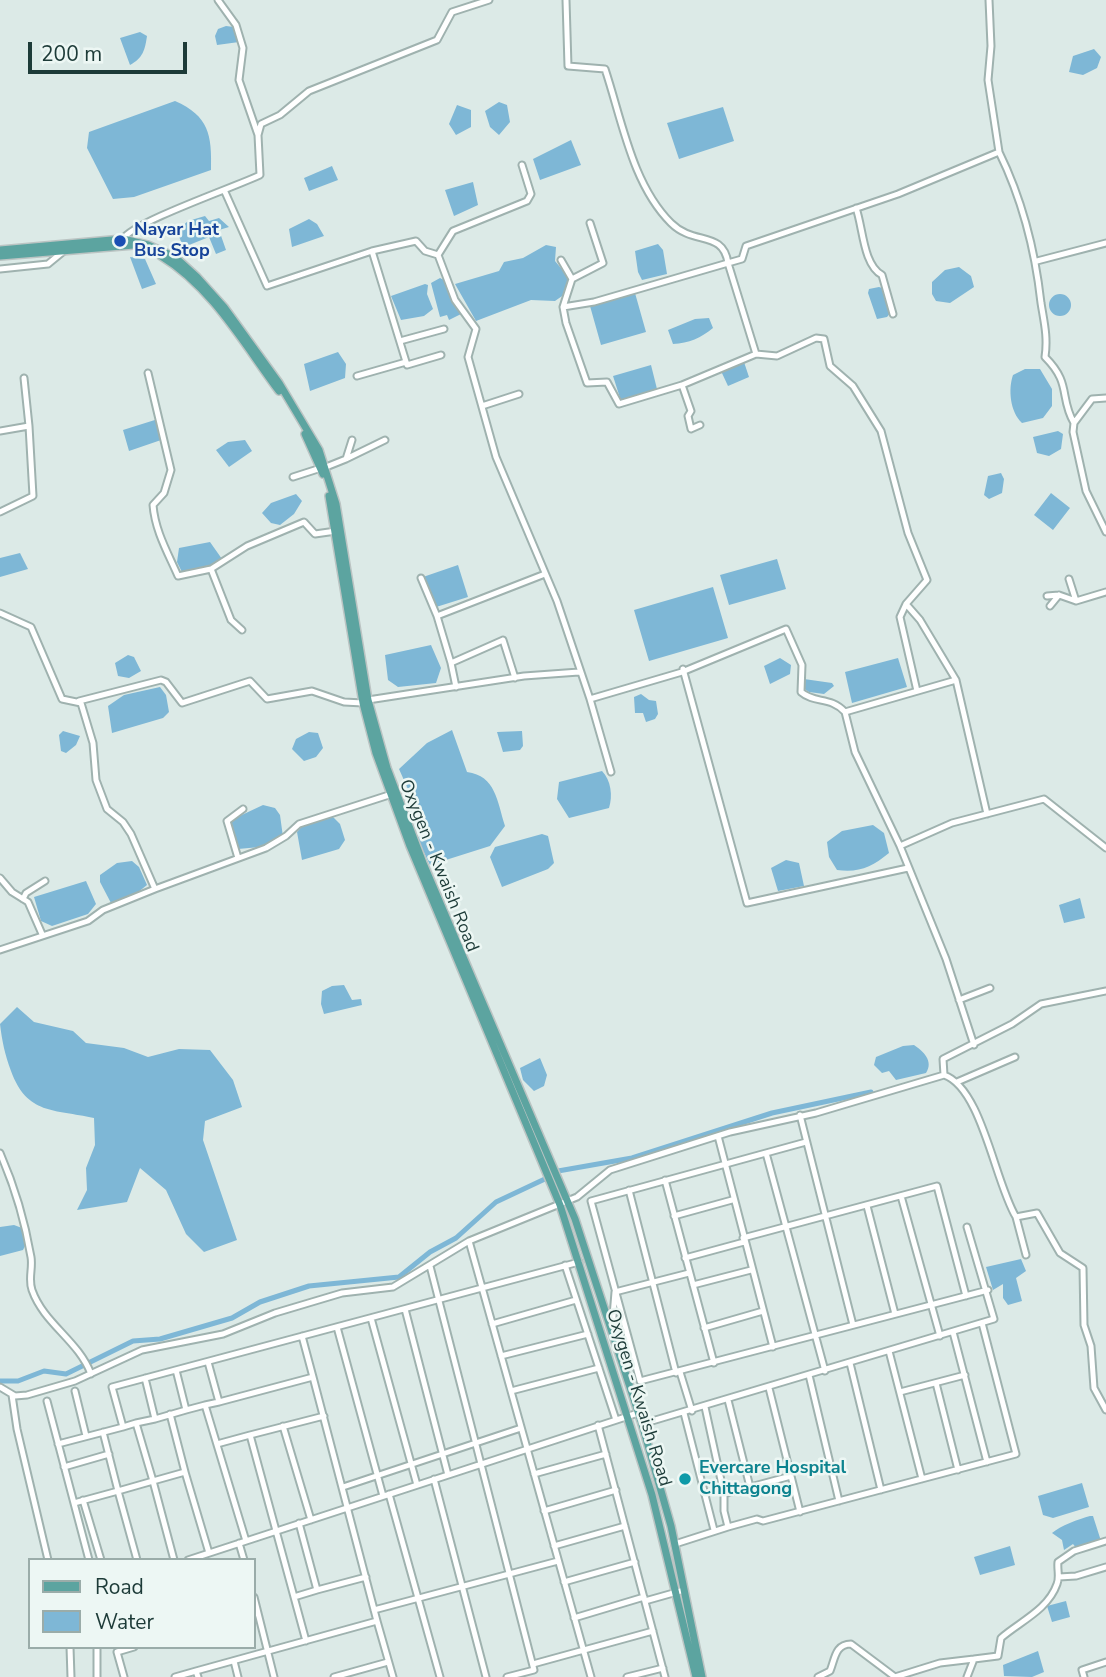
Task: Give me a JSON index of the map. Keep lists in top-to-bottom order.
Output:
{
  "streets": {
    "main road": ["Oxygen - Kwaish Road"]
  },
  "places": ["Nayar Hat Bus Stop", "Evercare Hospital Chittagong"],
  "legend": ["Road", "Water"],
  "scale_bar": "200 m"
}
